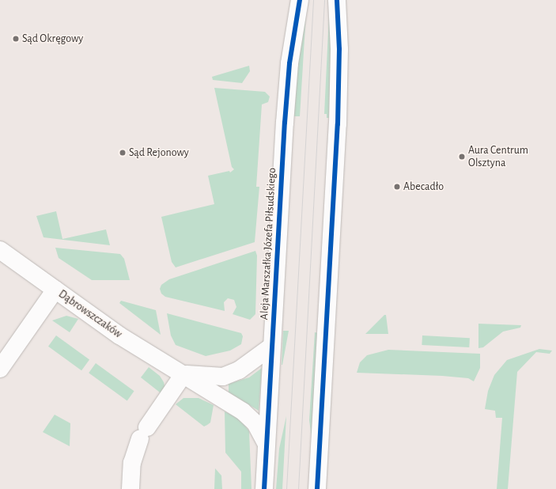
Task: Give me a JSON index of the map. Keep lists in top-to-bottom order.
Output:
{
  "streets": {
    "street": ["Aleja Marszałka Józefa Piłsudskiego", "Dąbrowszczaków"]
  },
  "crossings": [
    ["Aleja Marszałka Józefa Piłsudskiego", "Dąbrowszczaków"]
  ],
  "places": [
    "Sąd Okręgowy",
    "Sąd Rejonowy",
    "Aura Centrum Olsztyna",
    "Abecadło"
  ]
}
